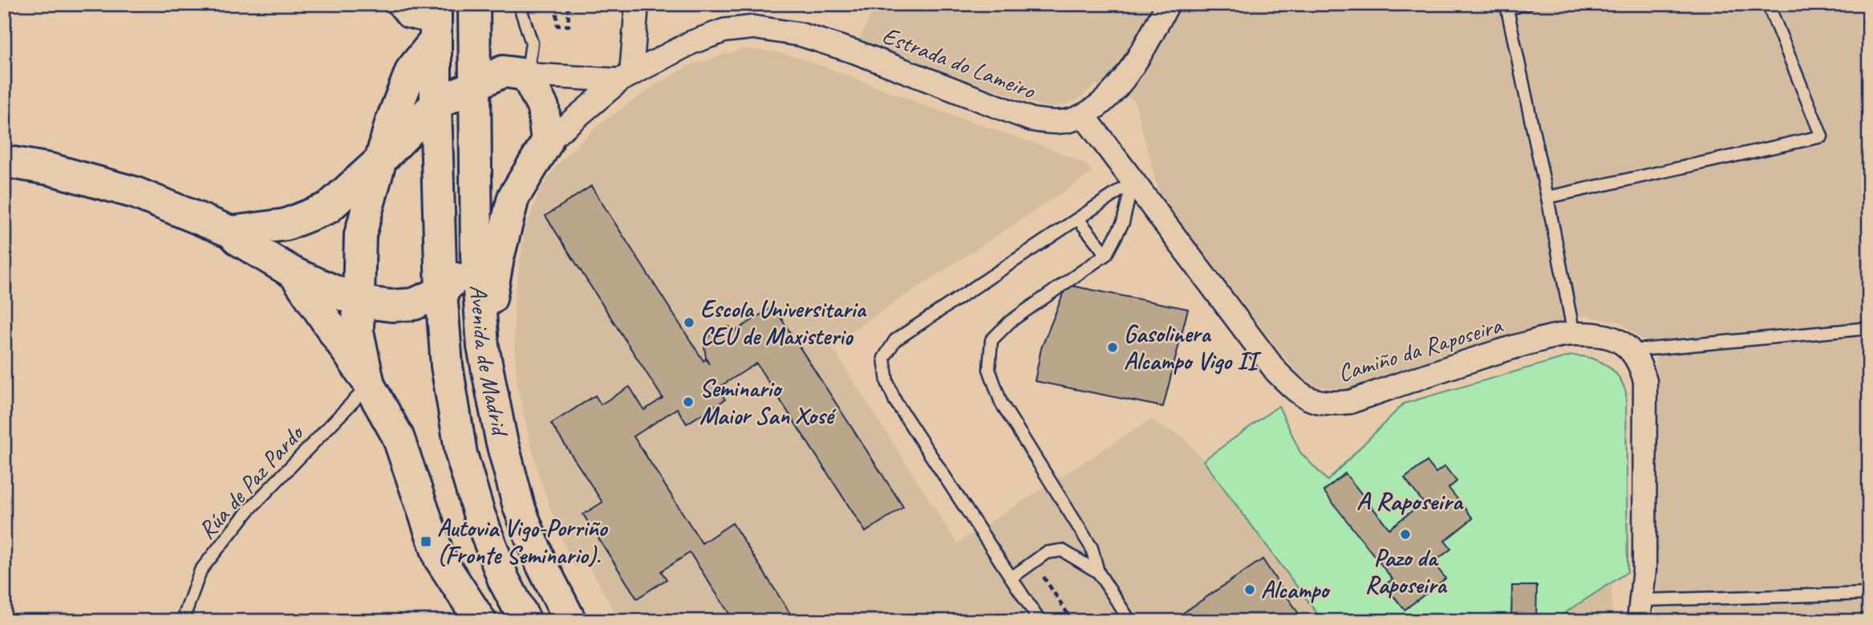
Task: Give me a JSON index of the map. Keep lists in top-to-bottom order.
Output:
{
  "streets": {
    "main road": ["Avenida de Madrid"],
    "street": ["Estrada do Lameiro", "Camiño da Raposeira"],
    "lane": ["Rúa de Paz Pardo"]
  },
  "crossings": [
    ["Estrada do Lameiro", "Camiño da Raposeira"]
  ],
  "districts": ["A Raposeira"],
  "places": {
    "other": [
      "Escola Universitaria CEU de Maxisterio",
      "Gasolinera Alcampo Vigo II",
      "Seminario Maior San Xosé",
      "Pazo da Raposeira",
      "Alcampo"
    ],
    "transit": ["Autovia Vigo-Porriño (Fronte Seminario)."]
  }
}
